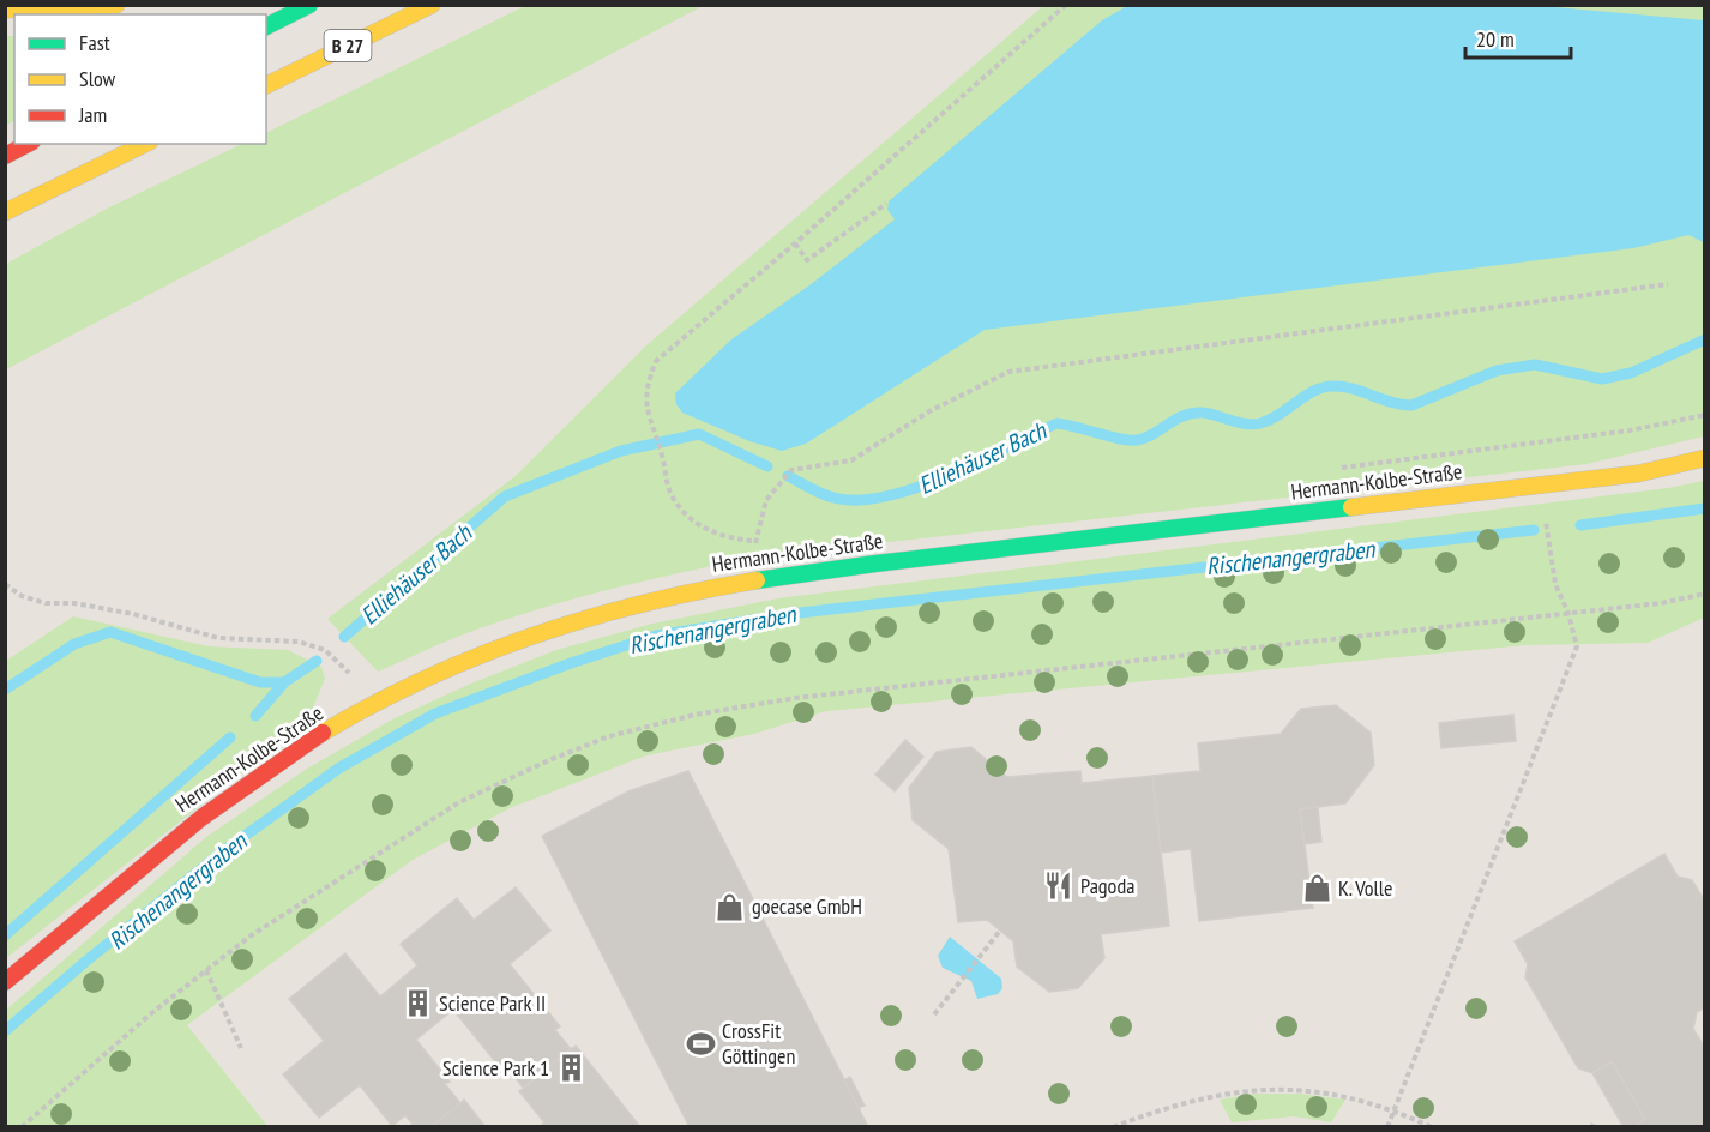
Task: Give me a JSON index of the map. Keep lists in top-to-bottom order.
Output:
{
  "streets": {
    "main road": ["B 27", "Hermann-Kolbe-Straße"]
  },
  "water": ["Elliehäuser Bach", "Rischenangergraben"],
  "places": {
    "restaurant": ["Pagoda"],
    "shop": ["K. Volle", "goecase GmbH"],
    "building": ["Science Park II", "Science Park 1"],
    "sports": ["CrossFit Göttingen"]
  },
  "legend": ["Fast", "Slow", "Jam"],
  "scale_bar": "20 m"
}
